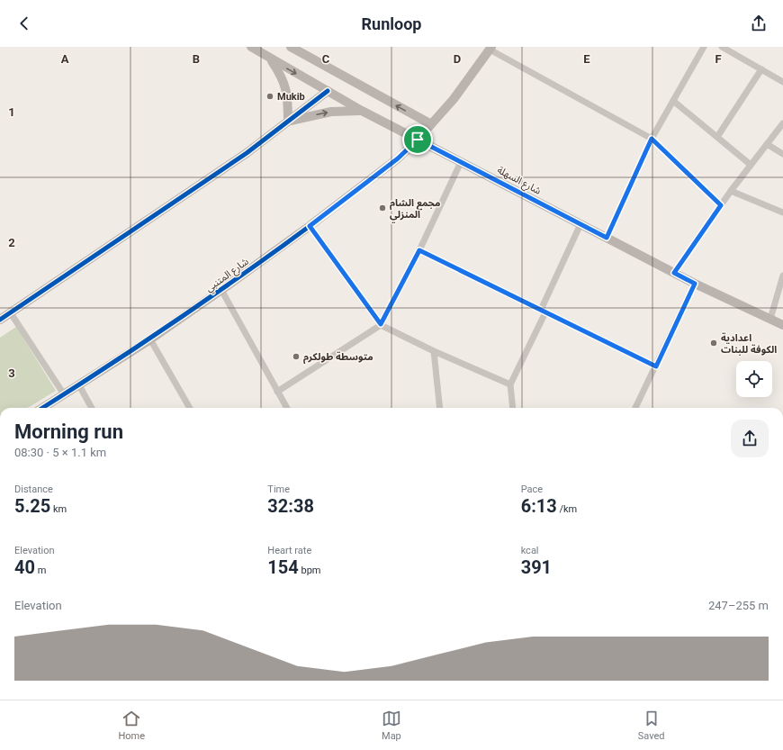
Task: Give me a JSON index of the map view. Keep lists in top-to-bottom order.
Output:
{
  "streets": {
    "street": ["شارع السهلة", "شارع المتنبي"]
  },
  "crossings": [
    ["شارع السهلة", "شارع المتنبي"]
  ],
  "places": [
    "Mukib",
    "مجمع الشام المنزلي",
    "اعدادية الكوفة للبنات",
    "متوسطة طولكرم"
  ],
  "page": {
    "header": "Runloop",
    "heading": ["Morning run", "08:30 · 5 × 1.1 km"],
    "stats": [
      ["Distance", "5.25 km"],
      ["Time", "32:38"],
      ["Pace", "6:13 /km"],
      ["Elevation", "40 m"],
      ["Heart rate", "154 bpm"],
      ["kcal", "391"]
    ],
    "chart": ["Elevation", "247–255 m"],
    "tabs": ["Home", "Map", "Saved"]
  },
  "grid": {
    "columns": [
      "A",
      "B",
      "C",
      "D",
      "E",
      "F"
    ],
    "rows": ["1", "2", "3"]
  }
}
